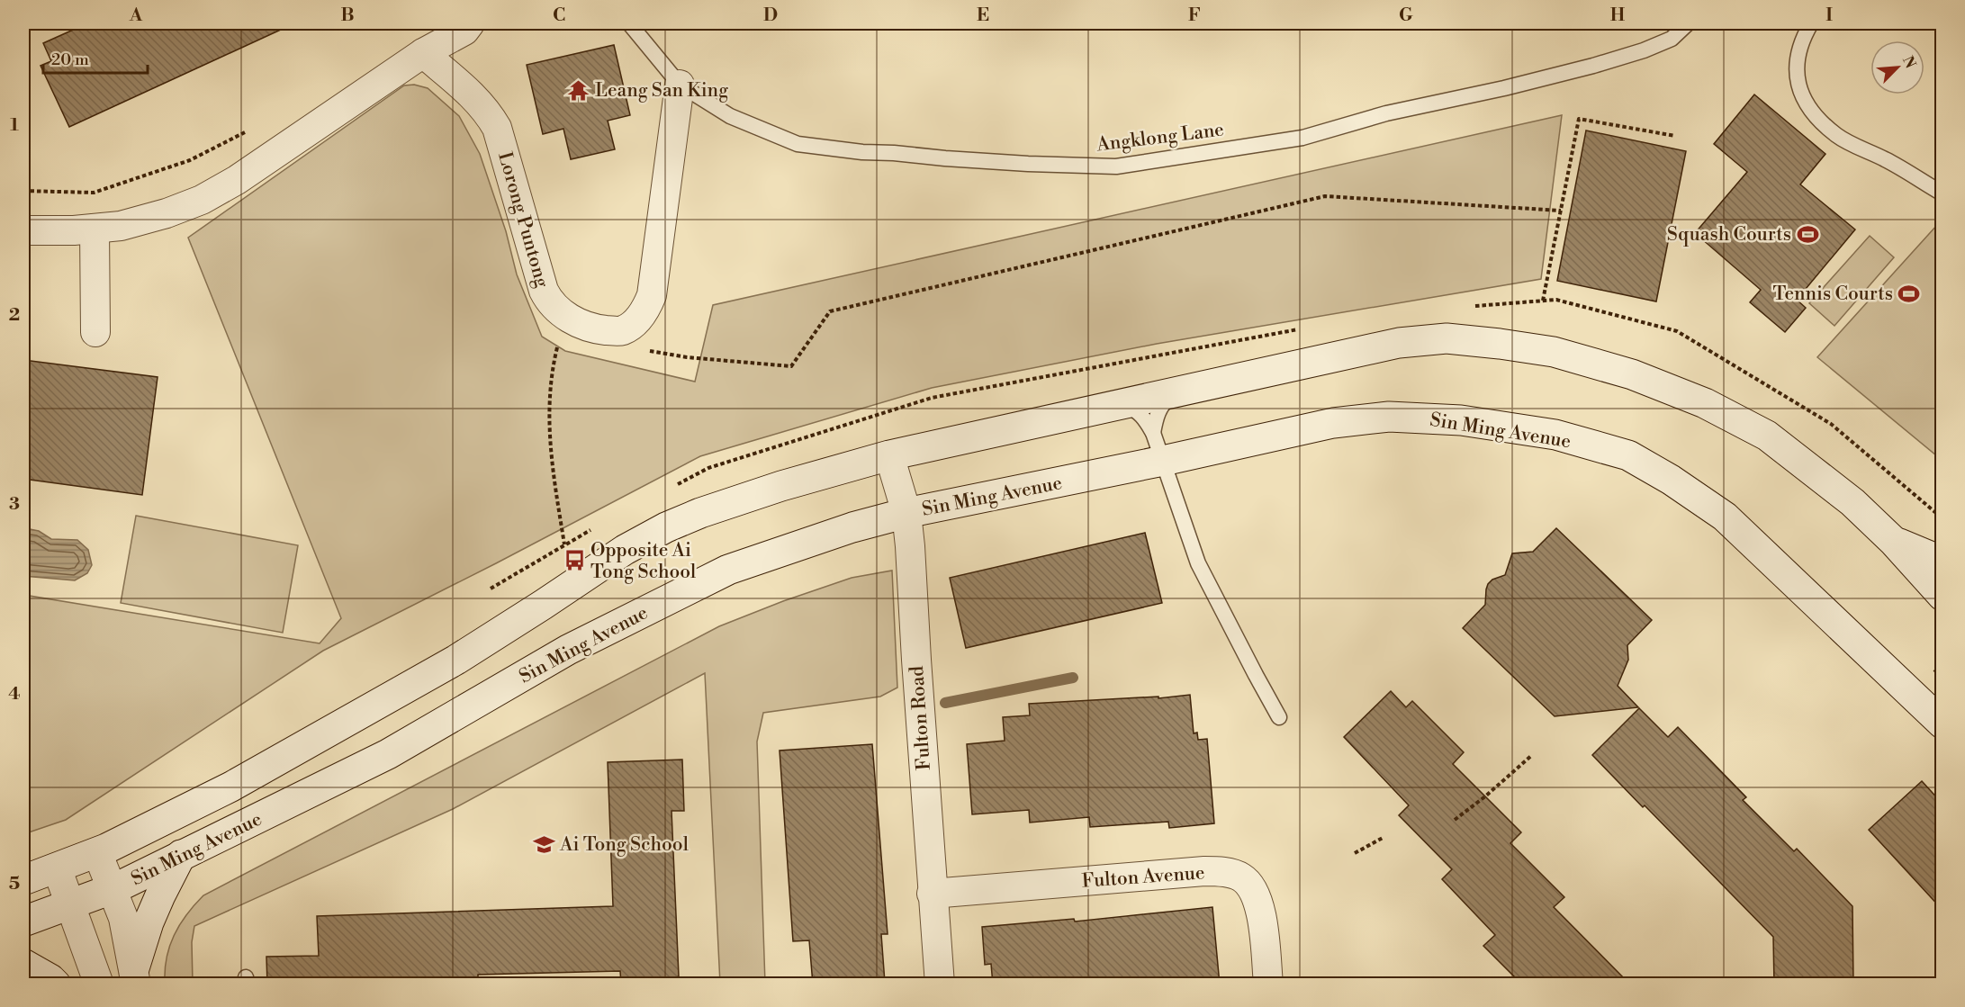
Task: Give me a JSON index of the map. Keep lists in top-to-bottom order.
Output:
{
  "streets": {
    "main road": ["Sin Ming Avenue"],
    "street": ["Lorong Puntong", "Fulton Road", "Fulton Avenue"],
    "lane": ["Angklong Lane"]
  },
  "crossings": [
    ["Angklong Lane", "Lorong Puntong"],
    ["Sin Ming Avenue", "Fulton Road"],
    ["Fulton Road", "Fulton Avenue"]
  ],
  "places": {
    "temple": ["Leang San King"],
    "sports": ["Squash Courts", "Tennis Courts"],
    "bus stop": ["Opposite Ai Tong School"],
    "school or university": ["Ai Tong School"]
  },
  "scale_bar": "20 m",
  "north": "top right",
  "grid": {
    "columns": [
      "A",
      "B",
      "C",
      "D",
      "E",
      "F",
      "G",
      "H",
      "I"
    ],
    "rows": [
      "1",
      "2",
      "3",
      "4",
      "5"
    ]
  }
}
